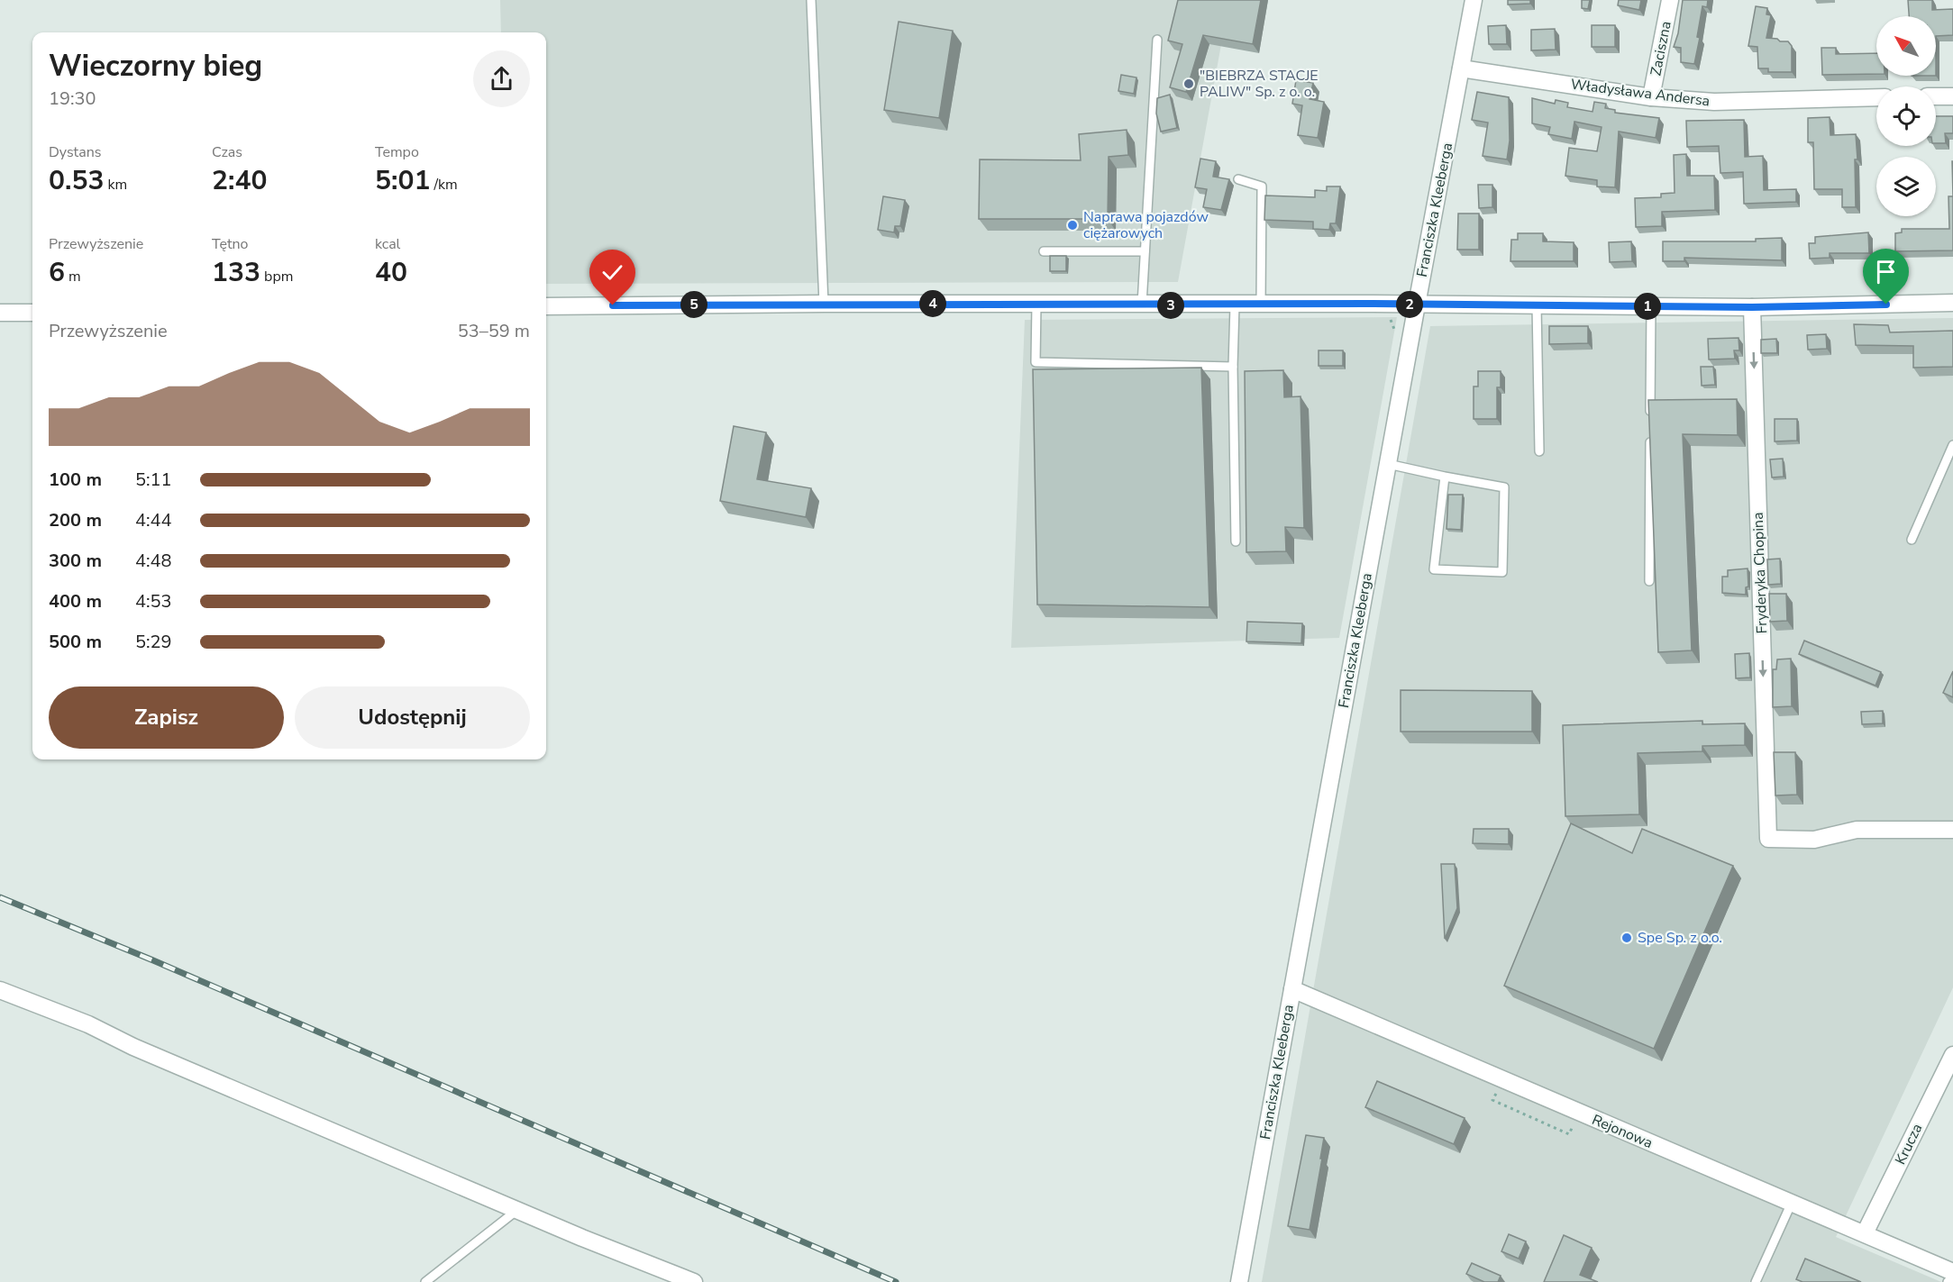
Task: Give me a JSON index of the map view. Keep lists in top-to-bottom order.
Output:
{
  "streets": {
    "street": [
      "Zaciszna",
      "Władysława Andersa",
      "Franciszka Kleeberga",
      "Fryderyka Chopina",
      "Rejonowa",
      "Krucza"
    ]
  },
  "crossings": [
    ["Zaciszna", "Władysława Andersa"],
    ["Władysława Andersa", "Franciszka Kleeberga"],
    ["Franciszka Kleeberga", "Rejonowa"],
    ["Rejonowa", "Krucza"]
  ],
  "places": ["\"BIEBRZA STACJE PALIW\" Sp. z o. o.", "Naprawa pojazdów ciężarowych", "Spe Sp. z o.o."],
  "north": "top left",
  "page": {
    "heading": ["Wieczorny bieg", "19:30"],
    "stats": [
      ["Dystans", "0.53 km"],
      ["Czas", "2:40"],
      ["Tempo", "5:01 /km"],
      ["Przewyższenie", "6 m"],
      ["Tętno", "133 bpm"],
      ["kcal", "40"]
    ],
    "pins": [
      "4",
      "2",
      "5",
      "3",
      "1"
    ],
    "chart": ["Przewyższenie", "53–59 m"],
    "list": [
      {
        "name": "100 m",
        "note": "5:11"
      },
      {
        "name": "200 m",
        "note": "4:44"
      },
      {
        "name": "300 m",
        "note": "4:48"
      },
      {
        "name": "400 m",
        "note": "4:53"
      },
      {
        "name": "500 m",
        "note": "5:29"
      }
    ],
    "buttons": ["Zapisz", "Udostępnij"]
  }
}
